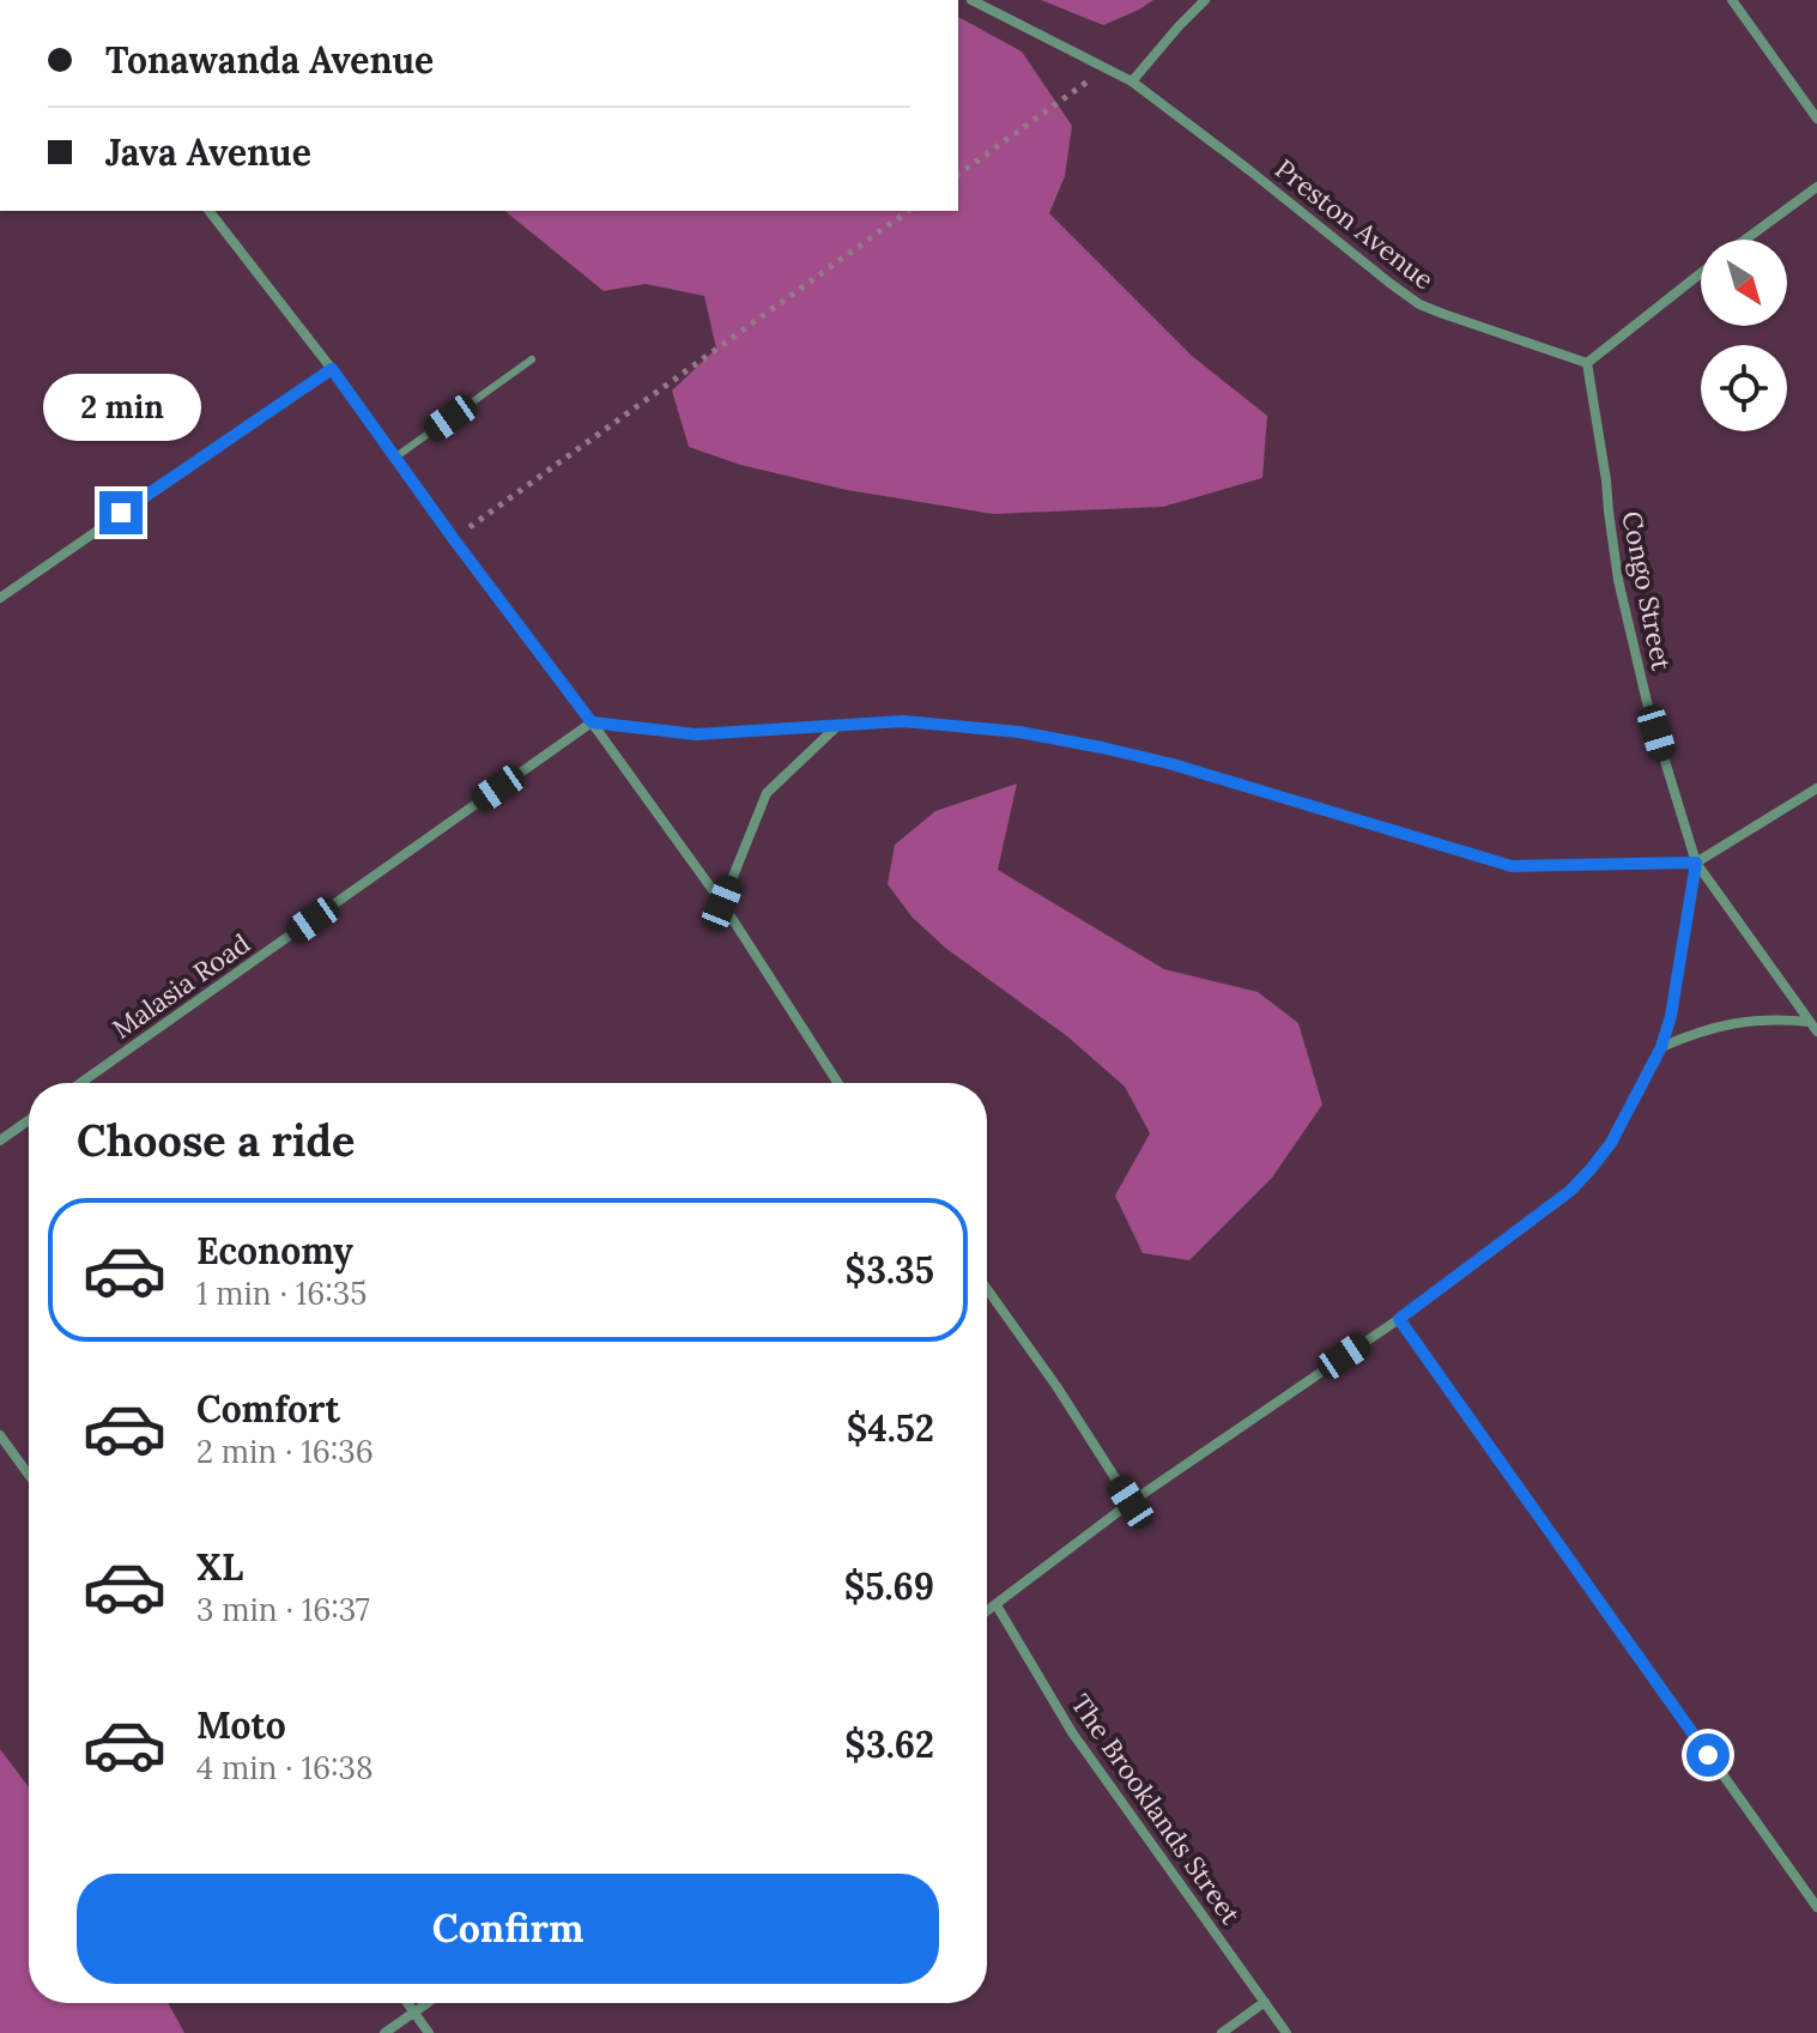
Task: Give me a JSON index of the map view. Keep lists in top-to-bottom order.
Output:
{
  "streets": {
    "street": [
      "Preston Avenue",
      "Congo Street",
      "Malasia Road",
      "The Brooklands Street"
    ]
  },
  "crossings": [
    ["Preston Avenue", "Congo Street"],
    ["Congo Street", "The Brooklands Street"]
  ],
  "north": "bottom right",
  "page": {
    "banner": ["Tonawanda Avenue", "Java Avenue"],
    "bubble": "2 min",
    "heading": "Choose a ride",
    "list": [
      {
        "name": "Economy",
        "note": "1 min · 16:35",
        "value": "$3.35"
      },
      {
        "name": "Comfort",
        "note": "2 min · 16:36",
        "value": "$4.52"
      },
      {
        "name": "XL",
        "note": "3 min · 16:37",
        "value": "$5.69"
      },
      {
        "name": "Moto",
        "note": "4 min · 16:38",
        "value": "$3.62"
      }
    ],
    "buttons": "Confirm"
  }
}
